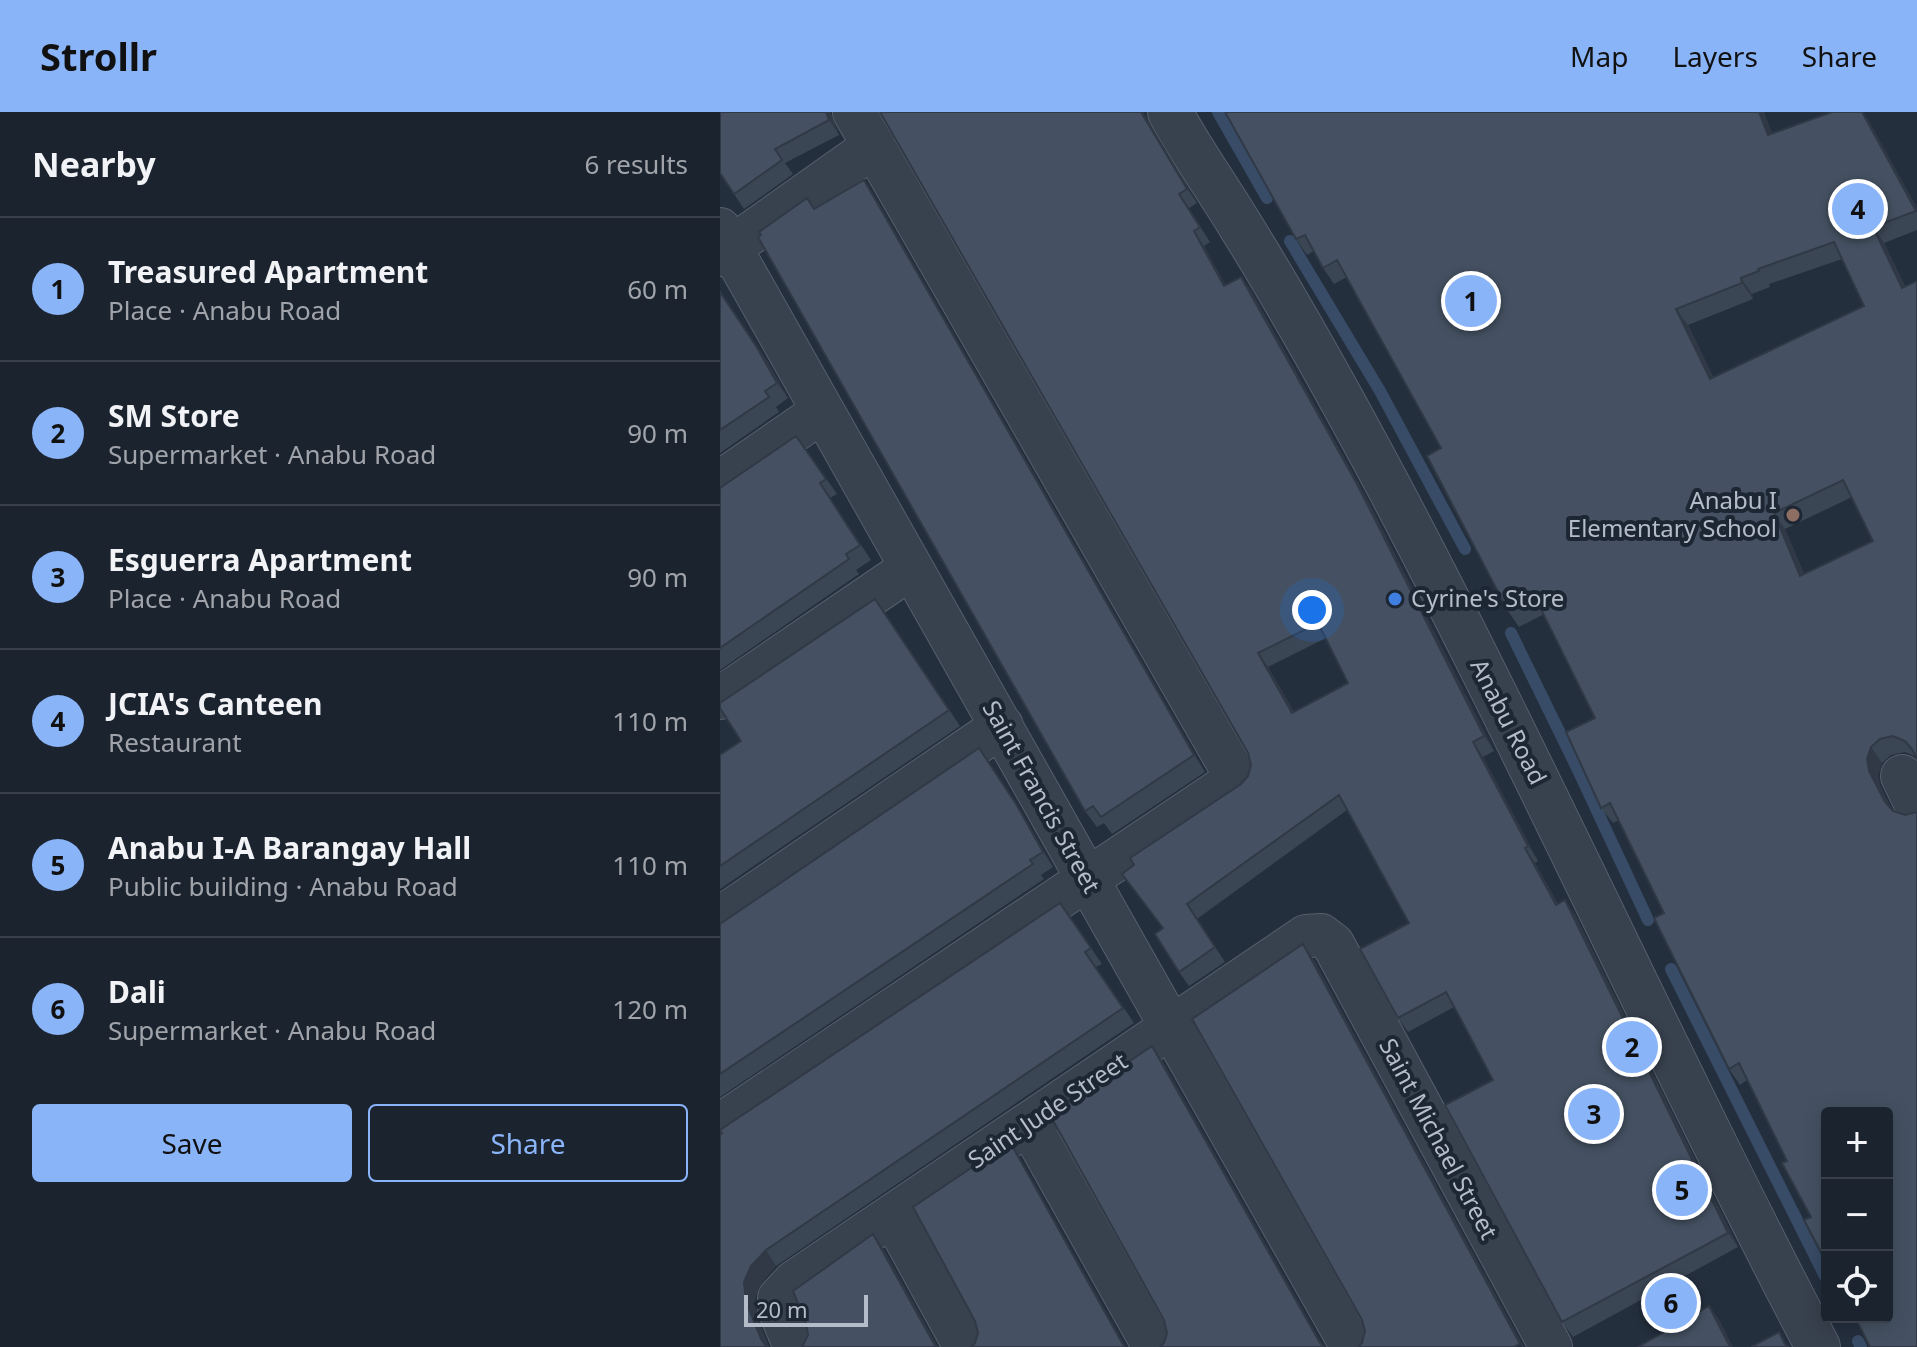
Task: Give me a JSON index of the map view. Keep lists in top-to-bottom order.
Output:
{
  "streets": {
    "street": [
      "Anabu Road",
      "Saint Francis Street",
      "Saint Jude Street",
      "Saint Michael Street"
    ]
  },
  "crossings": [
    ["Saint Francis Street", "Saint Jude Street"],
    ["Saint Jude Street", "Saint Michael Street"]
  ],
  "places": ["Anabu I Elementary School", "Cyrine's Store"],
  "scale_bar": "20 m",
  "page": {
    "header": "Strollr",
    "nav": ["Map", "Layers", "Share"],
    "heading": ["Nearby", "6 results"],
    "pins": [
      "4",
      "1",
      "2",
      "3",
      "5",
      "6"
    ],
    "list": [
      {
        "mark": "1",
        "name": "Treasured Apartment",
        "note": "Place · Anabu Road",
        "value": "60 m"
      },
      {
        "mark": "2",
        "name": "SM Store",
        "note": "Supermarket · Anabu Road",
        "value": "90 m"
      },
      {
        "mark": "3",
        "name": "Esguerra Apartment",
        "note": "Place · Anabu Road",
        "value": "90 m"
      },
      {
        "mark": "4",
        "name": "JCIA's Canteen",
        "note": "Restaurant",
        "value": "110 m"
      },
      {
        "mark": "5",
        "name": "Anabu I-A Barangay Hall",
        "note": "Public building · Anabu Road",
        "value": "110 m"
      },
      {
        "mark": "6",
        "name": "Dali",
        "note": "Supermarket · Anabu Road",
        "value": "120 m"
      }
    ],
    "buttons": ["Save", "Share"],
    "map_buttons": ["+", "−"],
    "scale": "20 m"
  }
}
